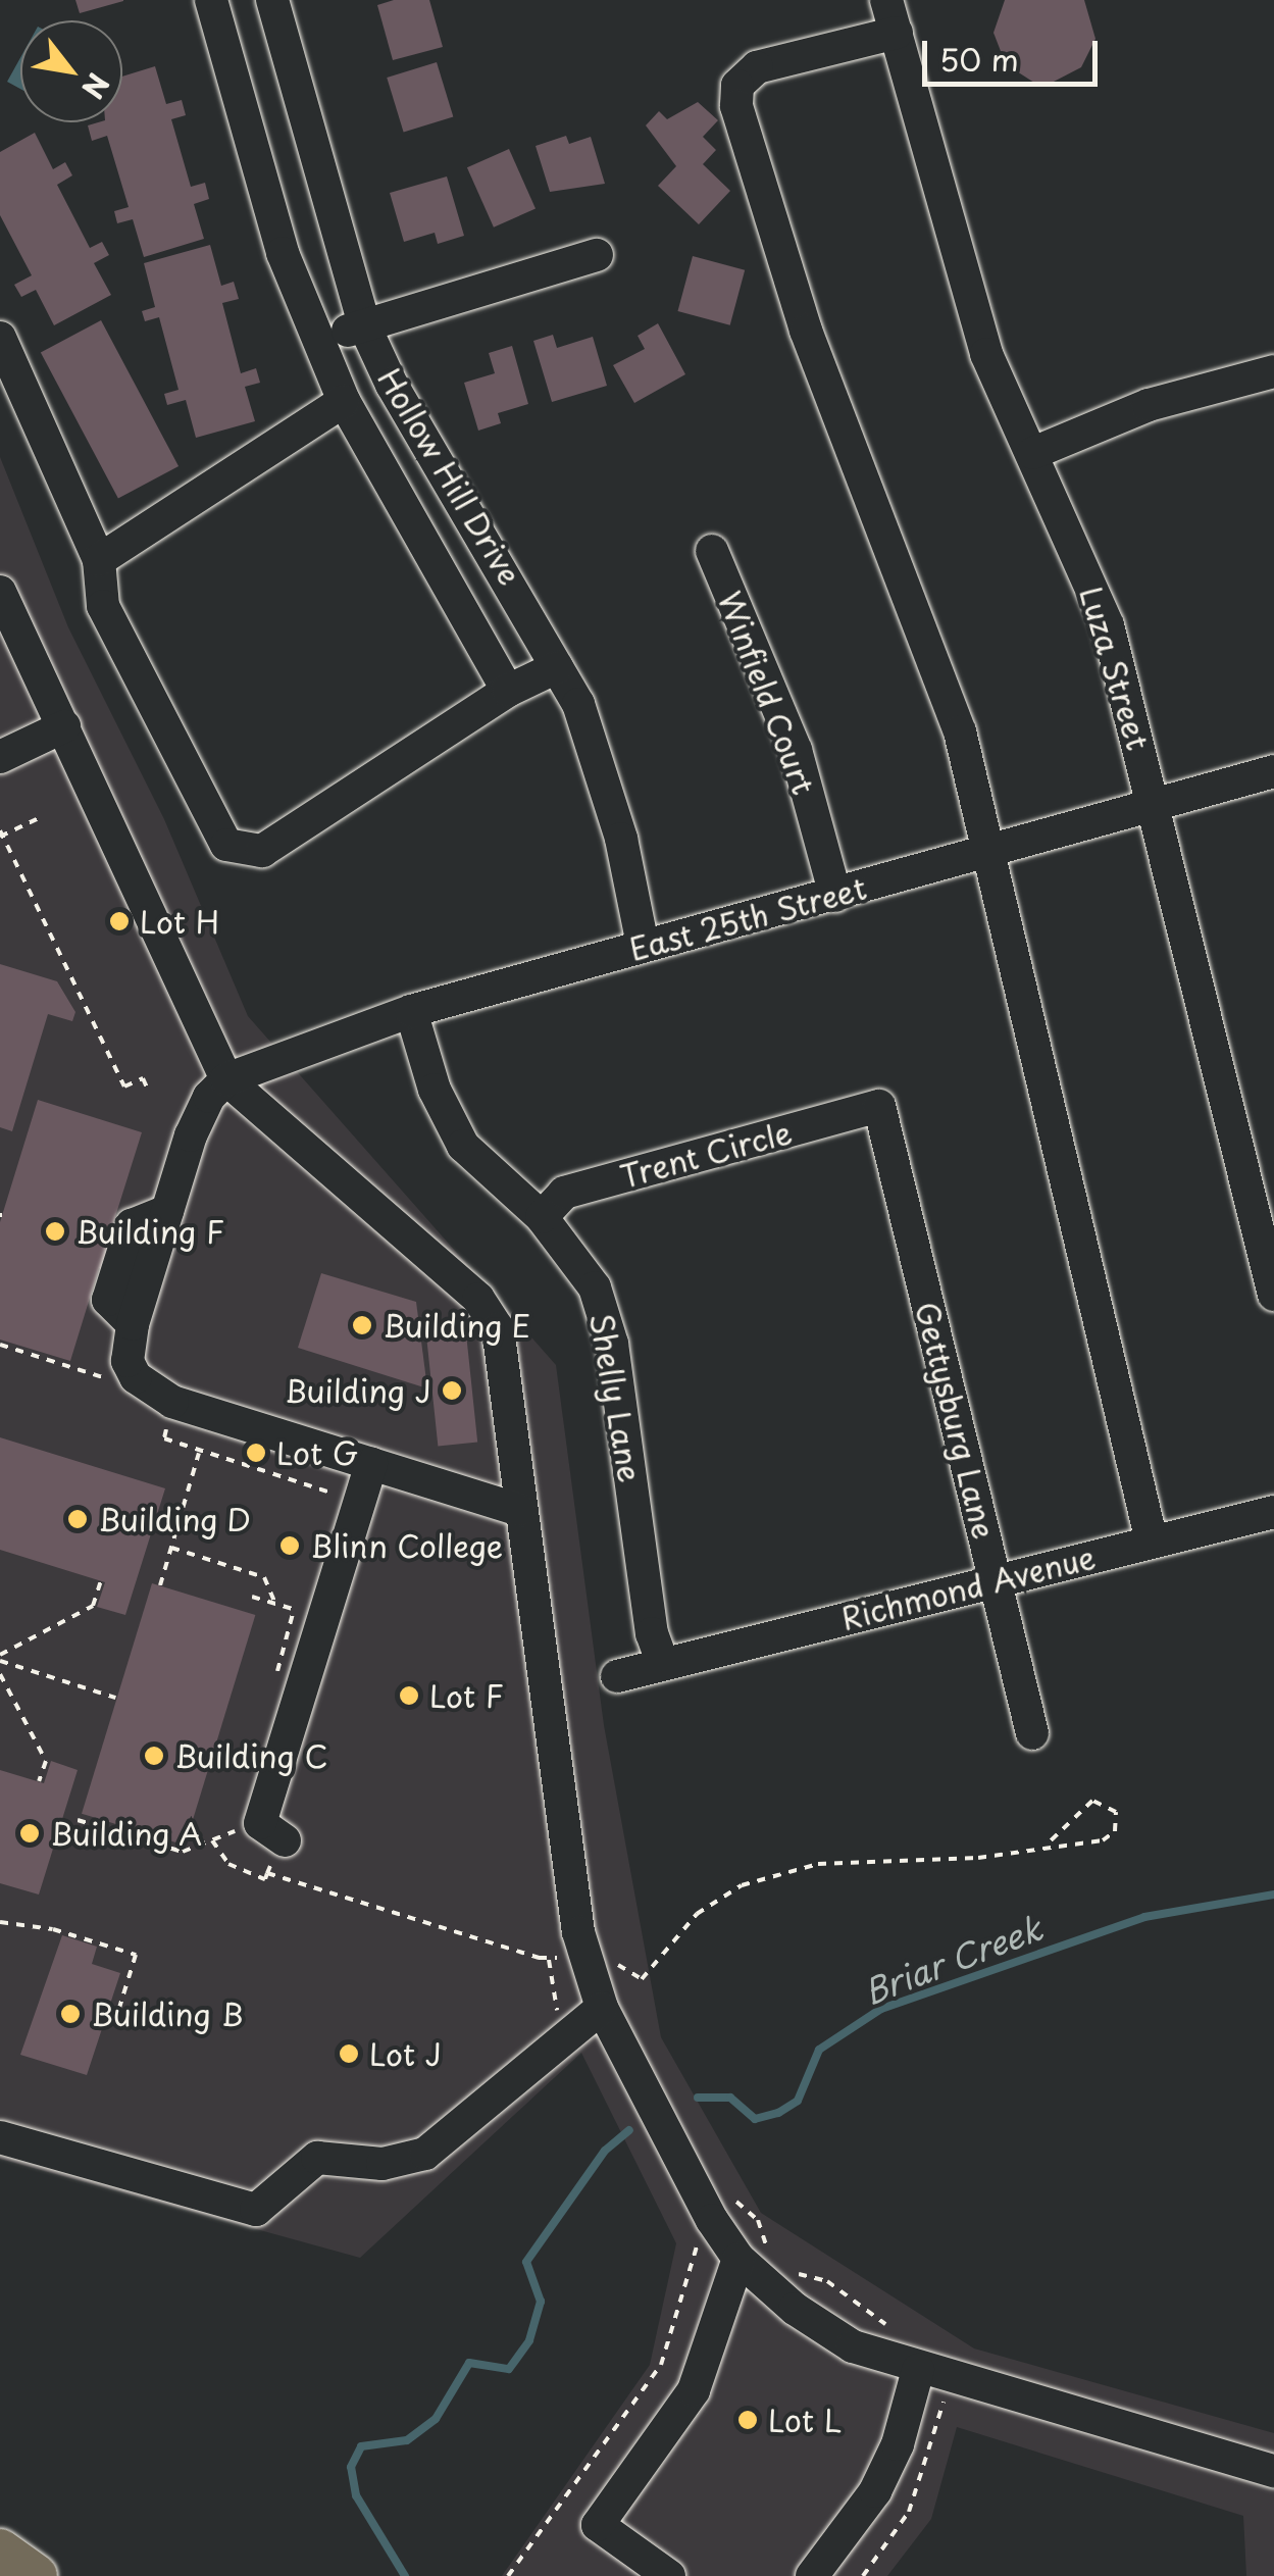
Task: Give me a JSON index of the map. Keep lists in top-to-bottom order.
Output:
{
  "streets": {
    "street": [
      "Hollow Hill Drive",
      "Luza Street",
      "Winfield Court",
      "East 25th Street",
      "Trent Circle",
      "Shelly Lane",
      "Gettysburg Lane",
      "Richmond Avenue"
    ]
  },
  "crossings": [
    ["Hollow Hill Drive", "East 25th Street"],
    ["Luza Street", "East 25th Street"],
    ["Winfield Court", "East 25th Street"],
    ["East 25th Street", "Shelly Lane"],
    ["Trent Circle", "Shelly Lane"],
    ["Trent Circle", "Gettysburg Lane"],
    ["Shelly Lane", "Richmond Avenue"],
    ["Gettysburg Lane", "Richmond Avenue"]
  ],
  "water": ["Briar Creek"],
  "places": [
    "Lot H",
    "Building F",
    "Building E",
    "Building J",
    "Lot G",
    "Building D",
    "Blinn College",
    "Lot F",
    "Building C",
    "Building A",
    "Building B",
    "Lot J",
    "Lot L"
  ],
  "scale_bar": "50 m",
  "north": "bottom right"
}
